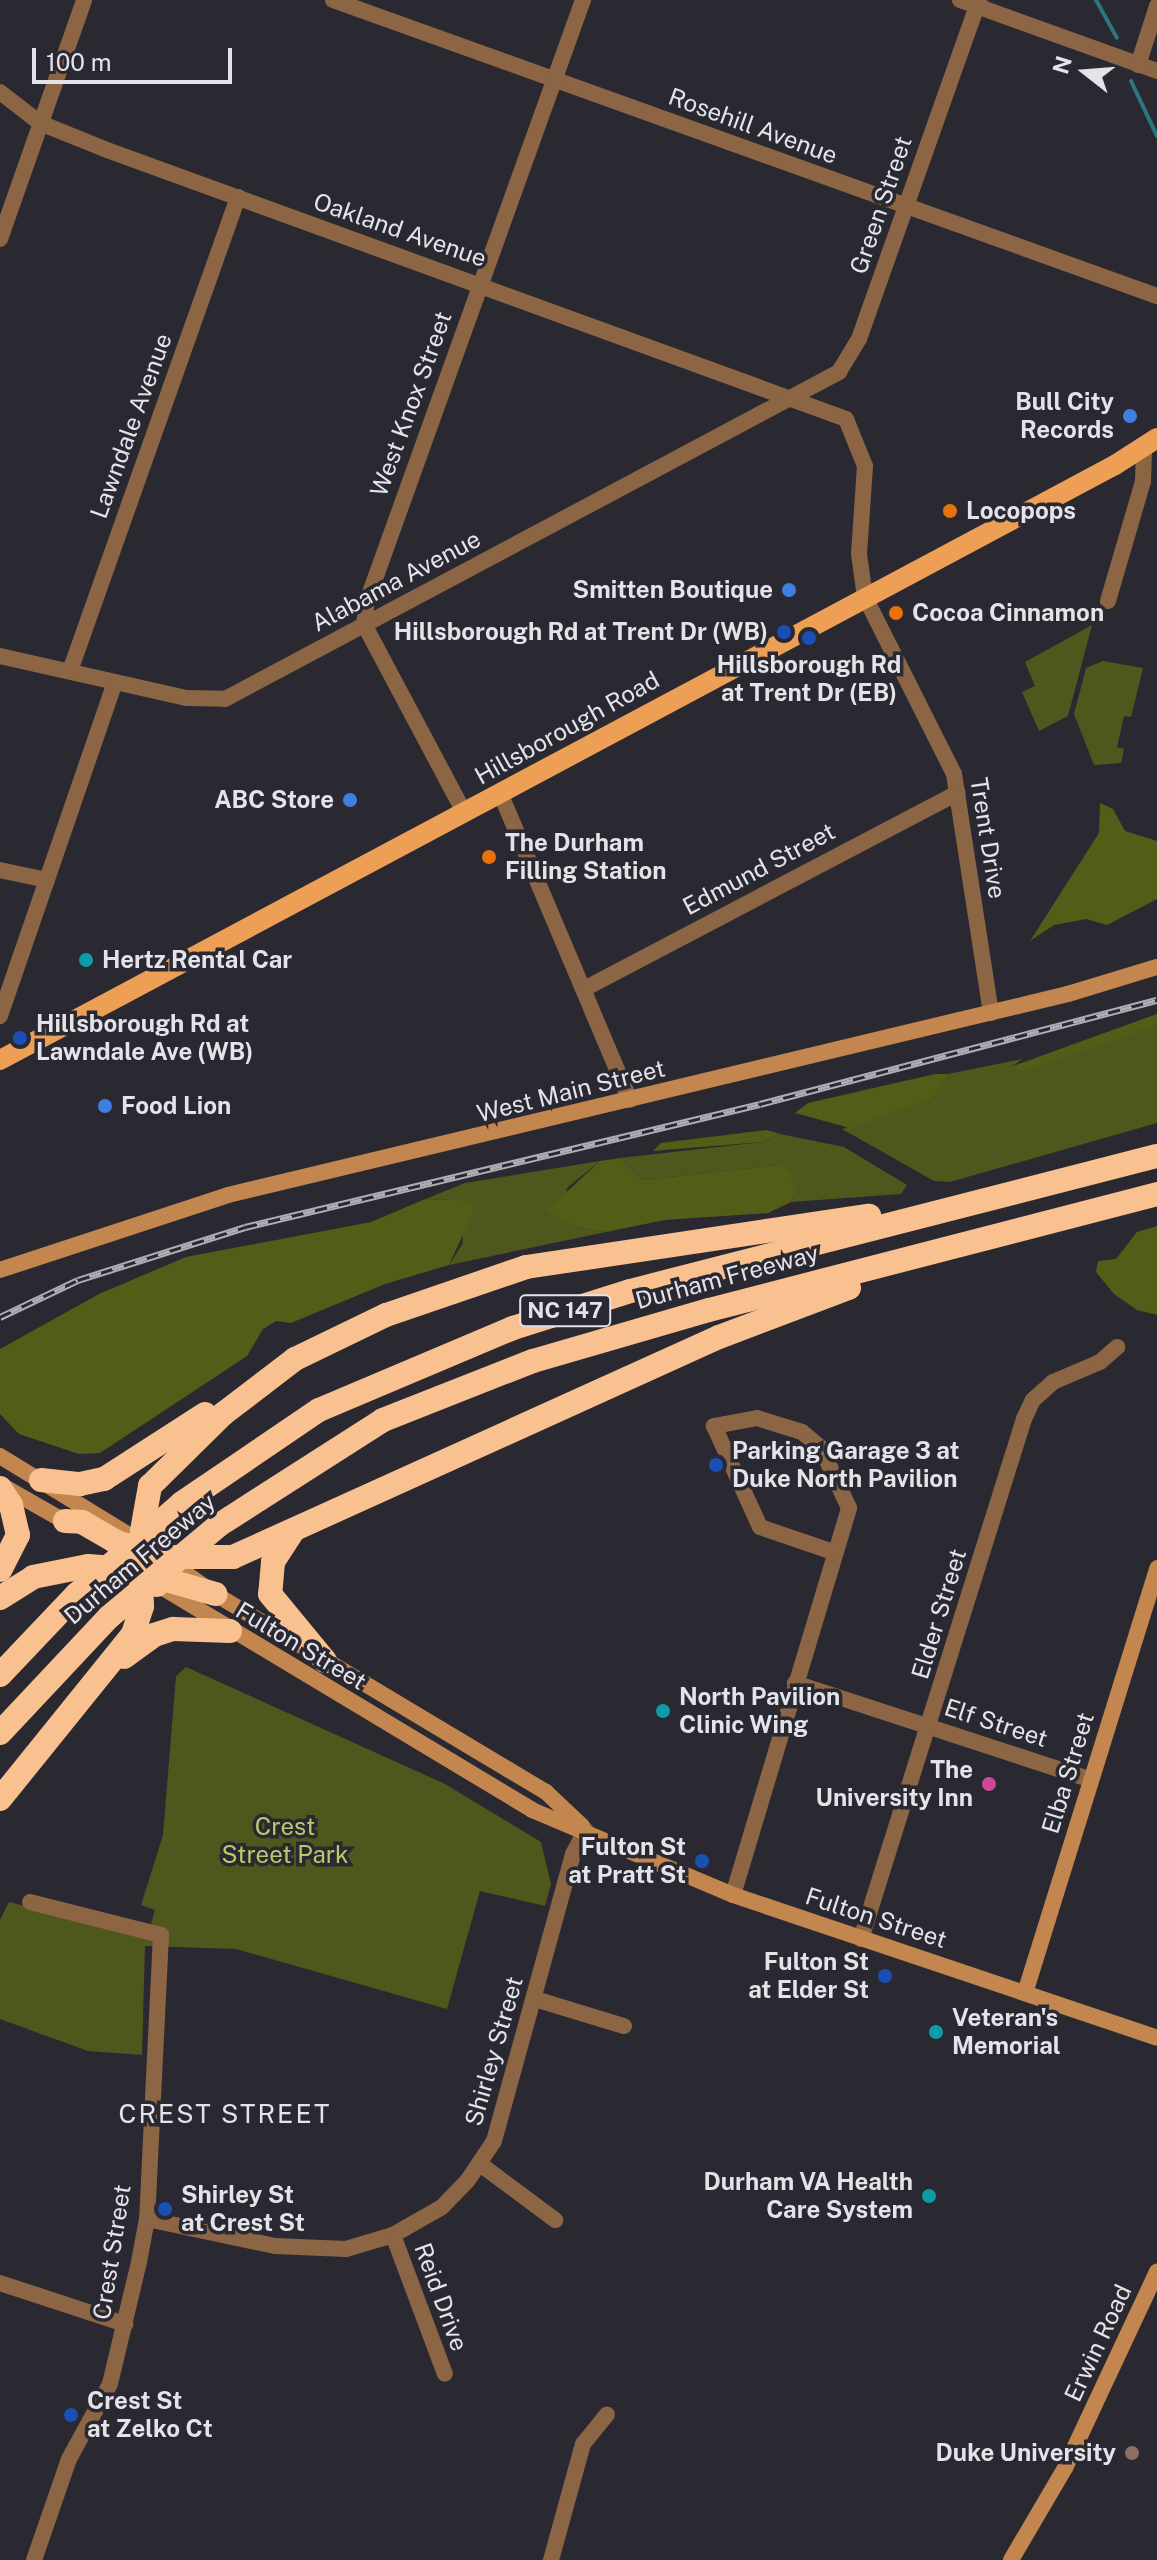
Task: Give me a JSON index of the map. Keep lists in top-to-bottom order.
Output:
{
  "streets": {
    "highway": ["Durham Freeway", "NC 147"],
    "main road": [
      "Hillsborough Road",
      "West Main Street",
      "Fulton Street",
      "Elba Street",
      "Erwin Road"
    ],
    "street": [
      "Rosehill Avenue",
      "Green Street",
      "Oakland Avenue",
      "West Knox Street",
      "Lawndale Avenue",
      "Alabama Avenue",
      "Trent Drive",
      "Edmund Street",
      "Elder Street",
      "Elf Street",
      "Shirley Street",
      "Crest Street",
      "Reid Drive"
    ]
  },
  "crossings": [
    ["Rosehill Avenue", "Green Street"],
    ["Rosehill Avenue", "West Knox Street"],
    ["Green Street", "Oakland Avenue"],
    ["Green Street", "Alabama Avenue"],
    ["Green Street", "Trent Drive"],
    ["Oakland Avenue", "West Knox Street"],
    ["Oakland Avenue", "Lawndale Avenue"],
    ["Oakland Avenue", "Alabama Avenue"],
    ["Oakland Avenue", "Trent Drive"],
    ["West Knox Street", "Alabama Avenue"],
    ["Lawndale Avenue", "Alabama Avenue"],
    ["Alabama Avenue", "Trent Drive"],
    ["Hillsborough Road", "Trent Drive"],
    ["Trent Drive", "Edmund Street"],
    ["Trent Drive", "West Main Street"],
    ["Elder Street", "Fulton Street"],
    ["Elder Street", "Elf Street"],
    ["Fulton Street", "Elba Street"],
    ["Fulton Street", "Shirley Street"],
    ["Elf Street", "Elba Street"],
    ["Shirley Street", "Crest Street"],
    ["Shirley Street", "Reid Drive"]
  ],
  "districts": ["CREST STREET"],
  "parks": ["Crest Street Park"],
  "places": [
    "Bull City Records",
    "Locopops",
    "Smitten Boutique",
    "Cocoa Cinnamon",
    "Hillsborough Rd at Trent Dr (WB)",
    "Hillsborough Rd at Trent Dr (EB)",
    "ABC Store",
    "The Durham Filling Station",
    "Hertz Rental Car",
    "Hillsborough Rd at Lawndale Ave (WB)",
    "Food Lion",
    "Parking Garage 3 at Duke North Pavilion",
    "North Pavilion Clinic Wing",
    "The University Inn",
    "Fulton St at Pratt St",
    "Fulton St at Elder St",
    "Veteran's Memorial",
    "Durham VA Health Care System",
    "Shirley St at Crest St",
    "Crest St at Zelko Ct",
    "Duke University"
  ],
  "scale_bar": "100 m",
  "north": "left"
}
